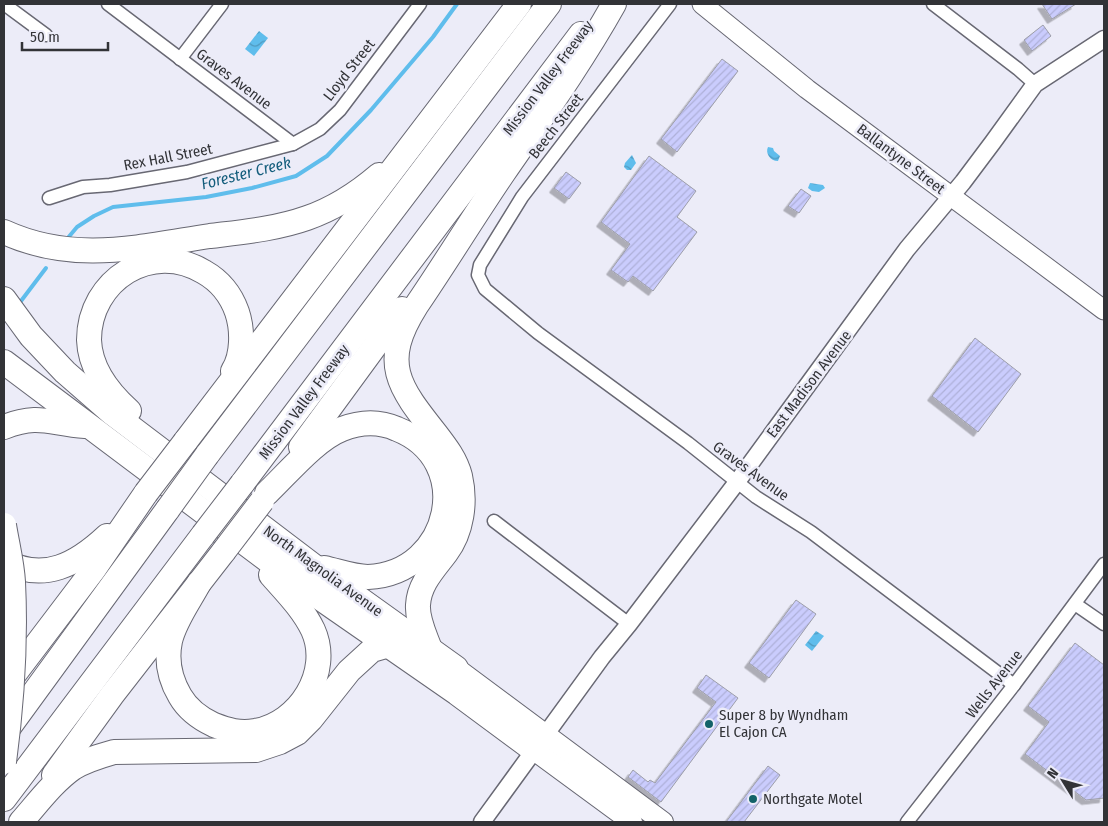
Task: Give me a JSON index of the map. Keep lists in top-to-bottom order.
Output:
{
  "streets": {
    "highway": ["Mission Valley Freeway", "North Magnolia Avenue"],
    "main road": ["Ballantyne Street"],
    "street": [
      "Lloyd Street",
      "Graves Avenue",
      "Beech Street",
      "Rex Hall Street",
      "East Madison Avenue",
      "Wells Avenue"
    ]
  },
  "crossings": [
    ["Lloyd Street", "Graves Avenue"],
    ["Lloyd Street", "Rex Hall Street"],
    ["Graves Avenue", "Beech Street"],
    ["Graves Avenue", "Rex Hall Street"],
    ["Graves Avenue", "East Madison Avenue"],
    ["Graves Avenue", "Wells Avenue"],
    ["Ballantyne Street", "East Madison Avenue"],
    ["East Madison Avenue", "North Magnolia Avenue"]
  ],
  "water": ["Forester Creek"],
  "places": ["Super 8 by Wyndham El Cajon CA", "Northgate Motel"],
  "scale_bar": "50 m",
  "north": "top left"
}
